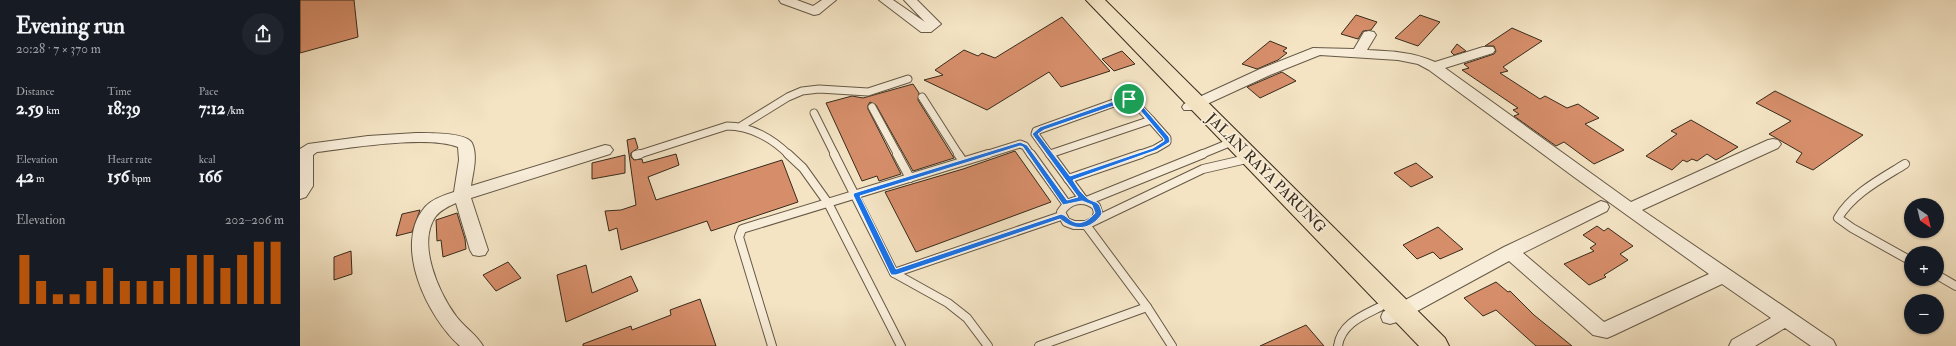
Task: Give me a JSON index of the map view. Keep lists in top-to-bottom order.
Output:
{
  "streets": {
    "highway": ["JALAN RAYA PARUNG"]
  },
  "north": "bottom right",
  "page": {
    "heading": ["Evening run", "20:28 · 7 × 370 m"],
    "stats": [
      ["Distance", "2.59 km"],
      ["Time", "18:39"],
      ["Pace", "7:12 /km"],
      ["Elevation", "42 m"],
      ["Heart rate", "156 bpm"],
      ["kcal", "166"]
    ],
    "map_buttons": ["+", "−"],
    "chart": ["Elevation", "202–206 m"]
  }
}
